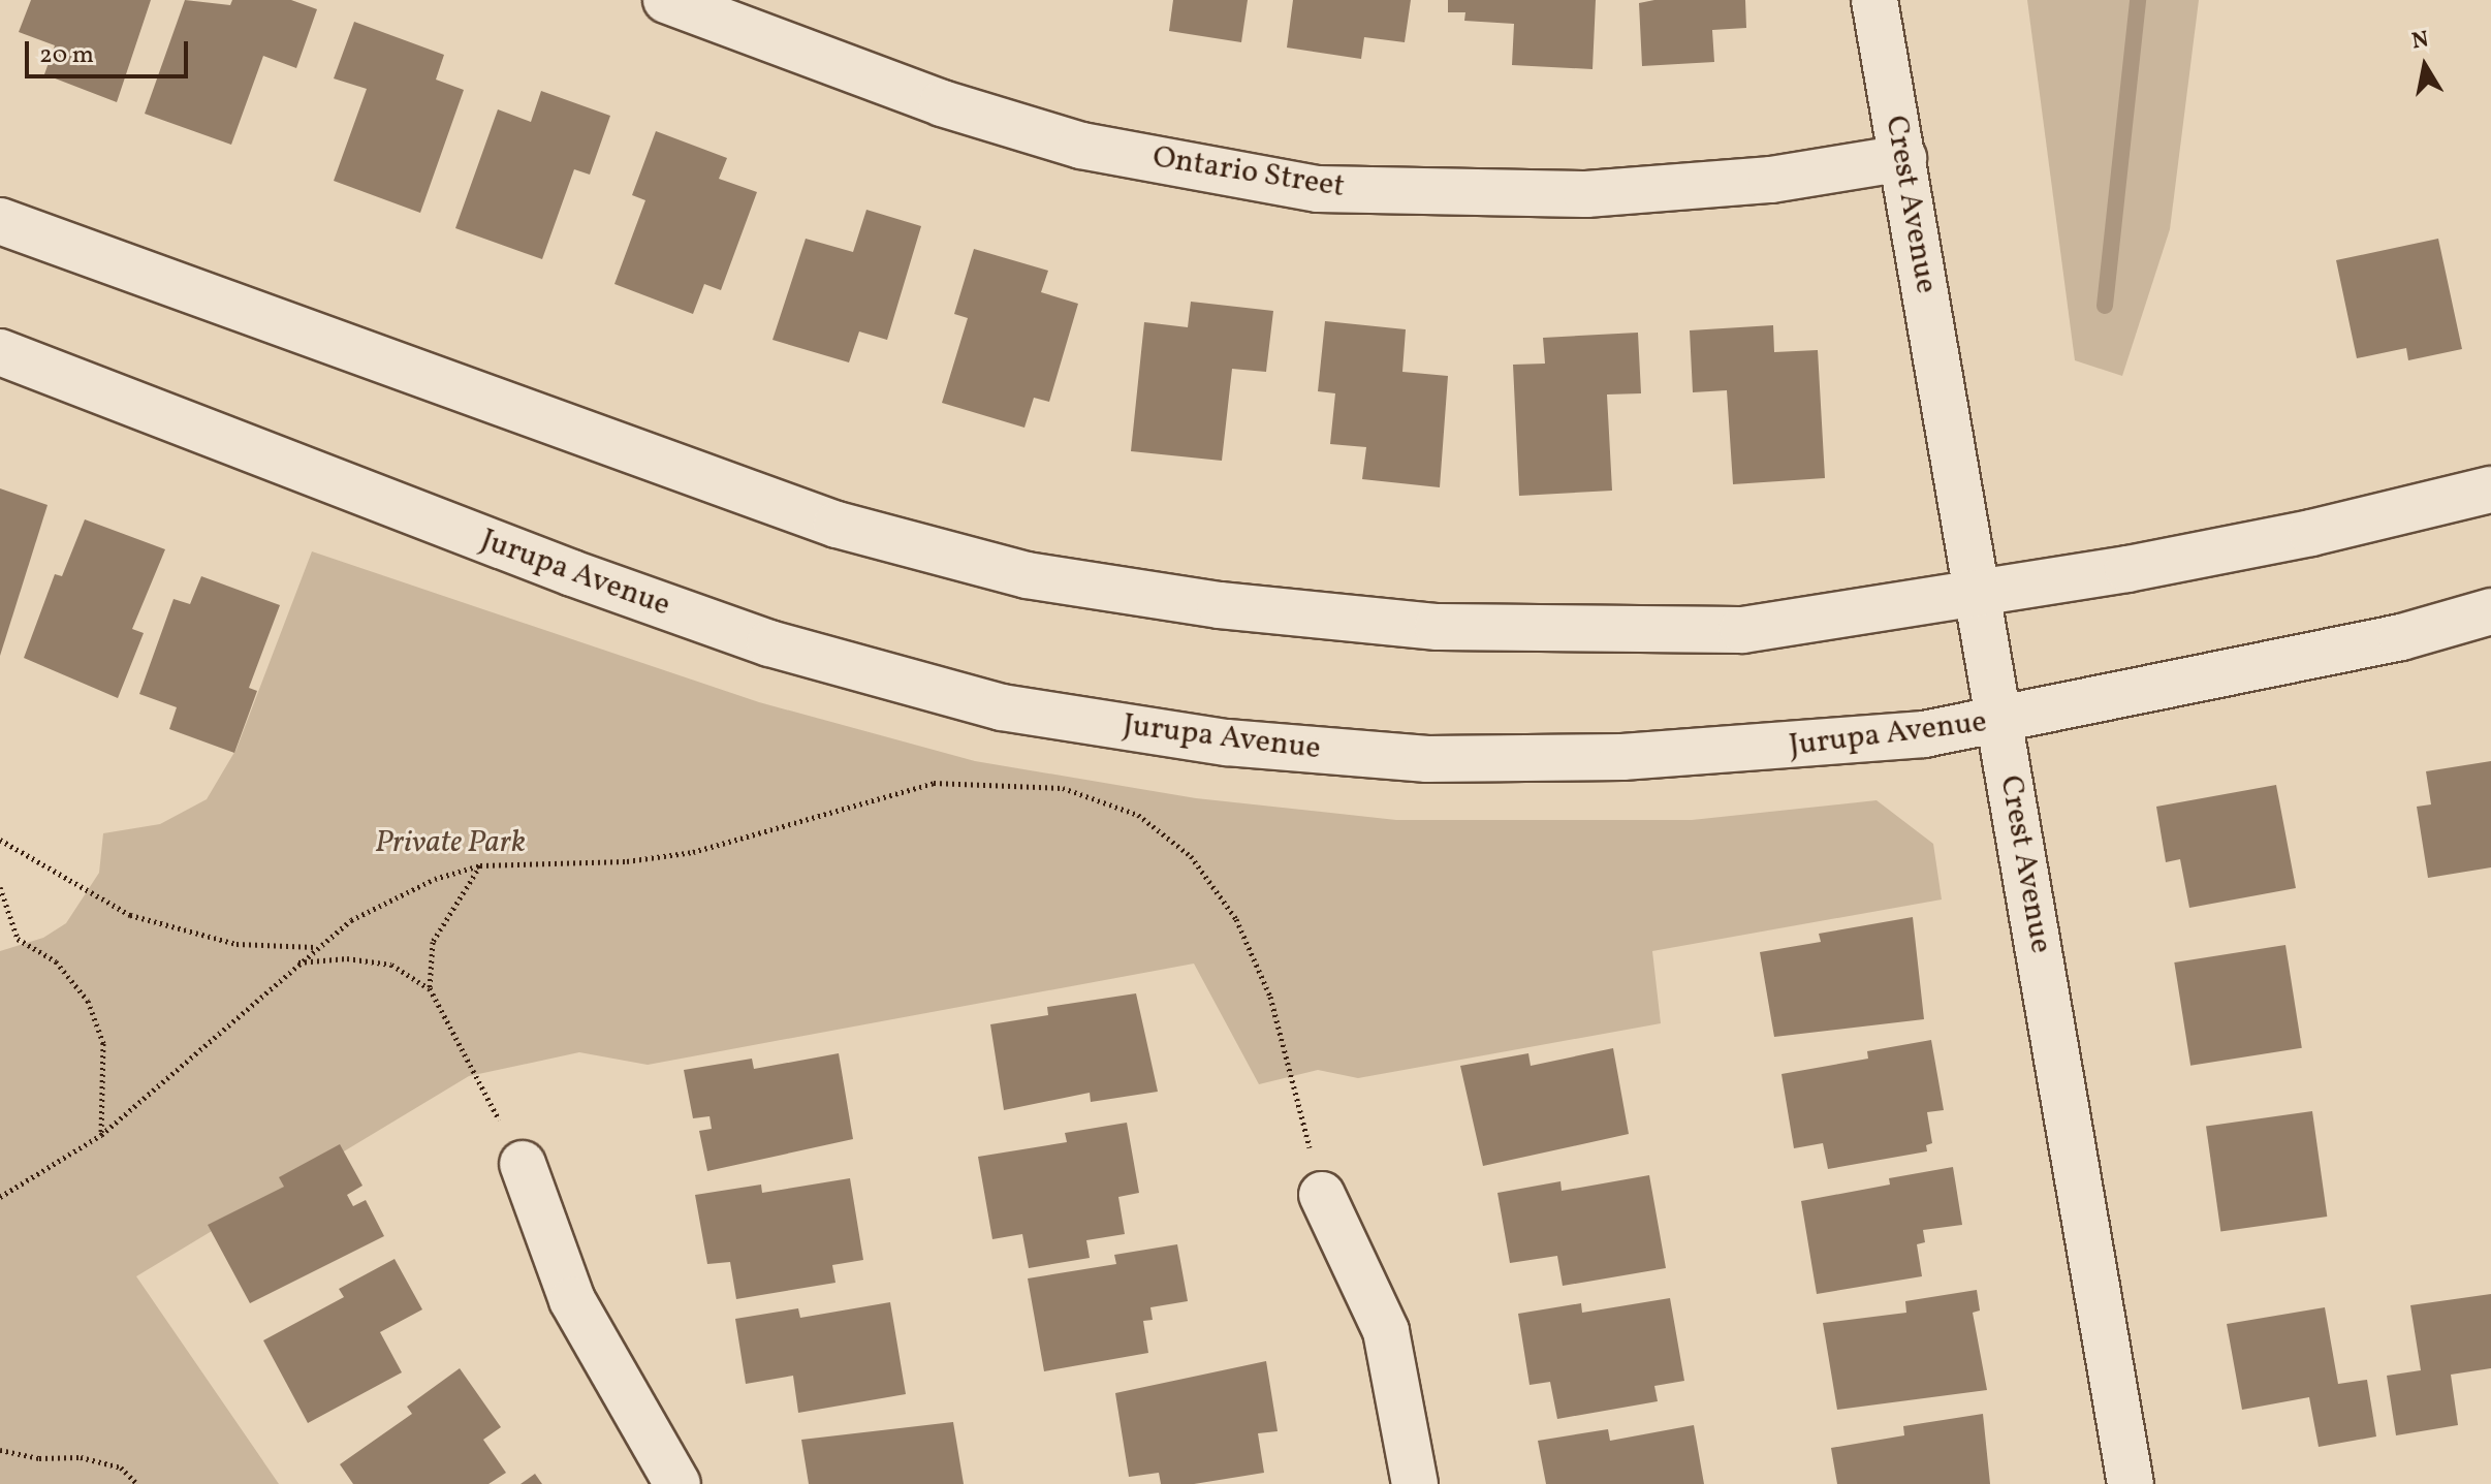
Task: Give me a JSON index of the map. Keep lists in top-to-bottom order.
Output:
{
  "streets": {
    "main road": ["Ontario Street", "Crest Avenue", "Jurupa Avenue"]
  },
  "crossings": [
    ["Ontario Street", "Crest Avenue"],
    ["Crest Avenue", "Jurupa Avenue"]
  ],
  "parks": ["Private Park"],
  "scale_bar": "20 m",
  "north": "top"
}
